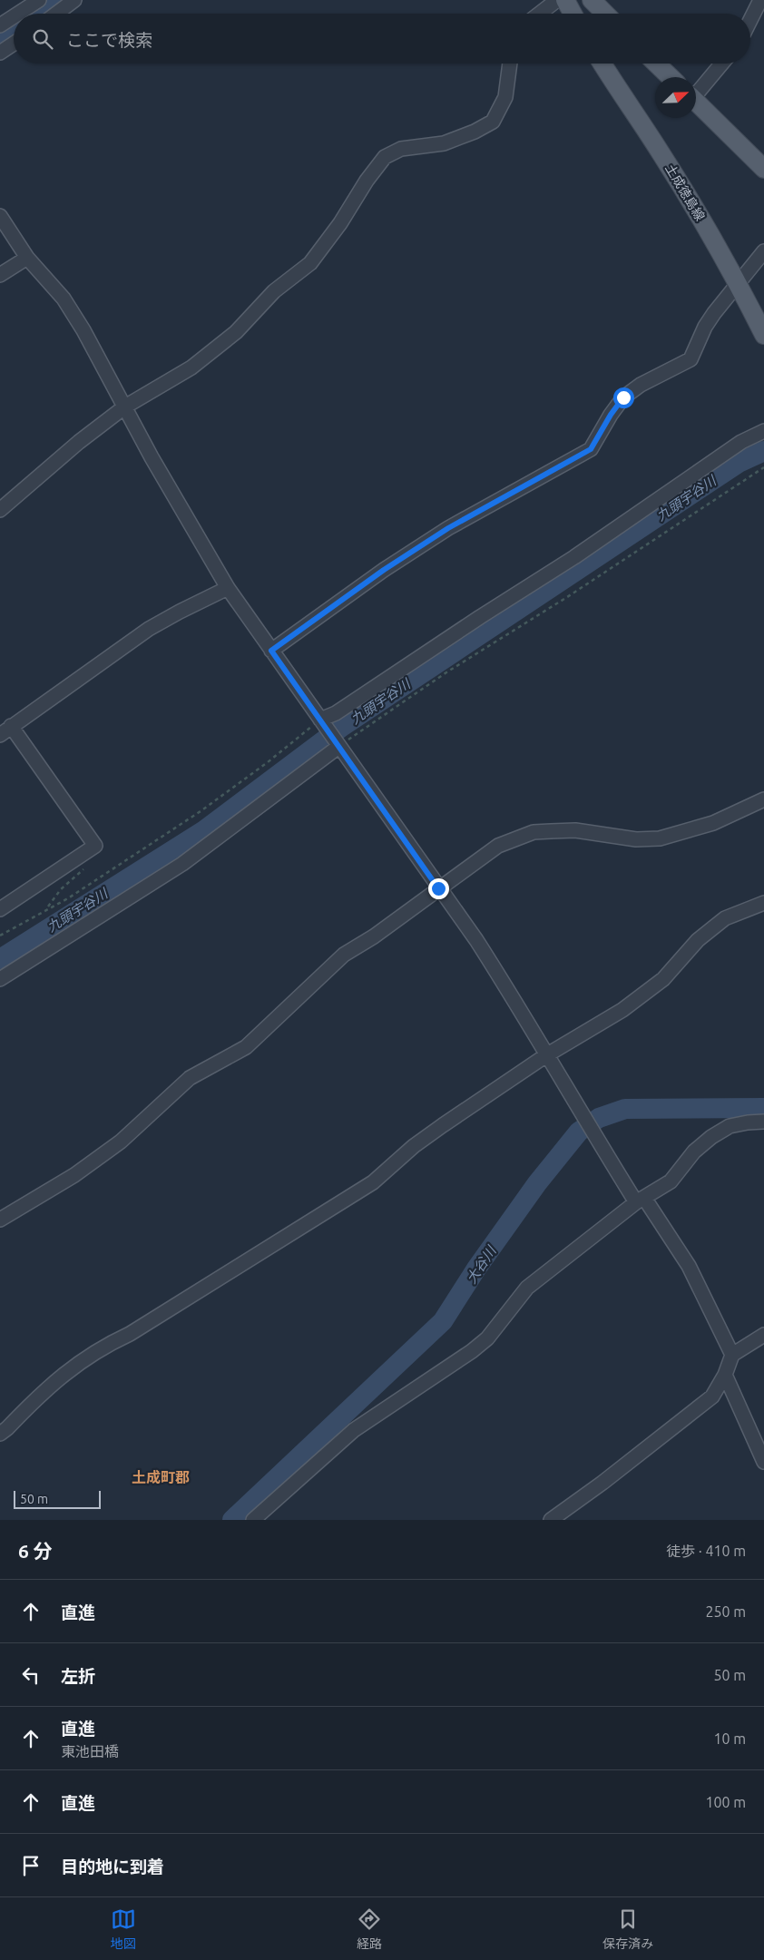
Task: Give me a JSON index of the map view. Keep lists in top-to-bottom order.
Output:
{
  "streets": {
    "main road": ["土成徳島線"]
  },
  "districts": ["土成町郡"],
  "water": ["九頭宇谷川", "大谷川"],
  "scale_bar": "50 m",
  "north": "top right",
  "page": {
    "search": "ここで検索",
    "scale": "50 m",
    "heading": ["6 分", "徒歩 · 410 m"],
    "list": [
      ["直進", "250 m"],
      ["左折", "50 m"],
      ["直進", "東池田橋", "10 m"],
      ["直進", "100 m"],
      "目的地に到着"
    ],
    "nav": ["地図", "経路", "保存済み"]
  }
}
